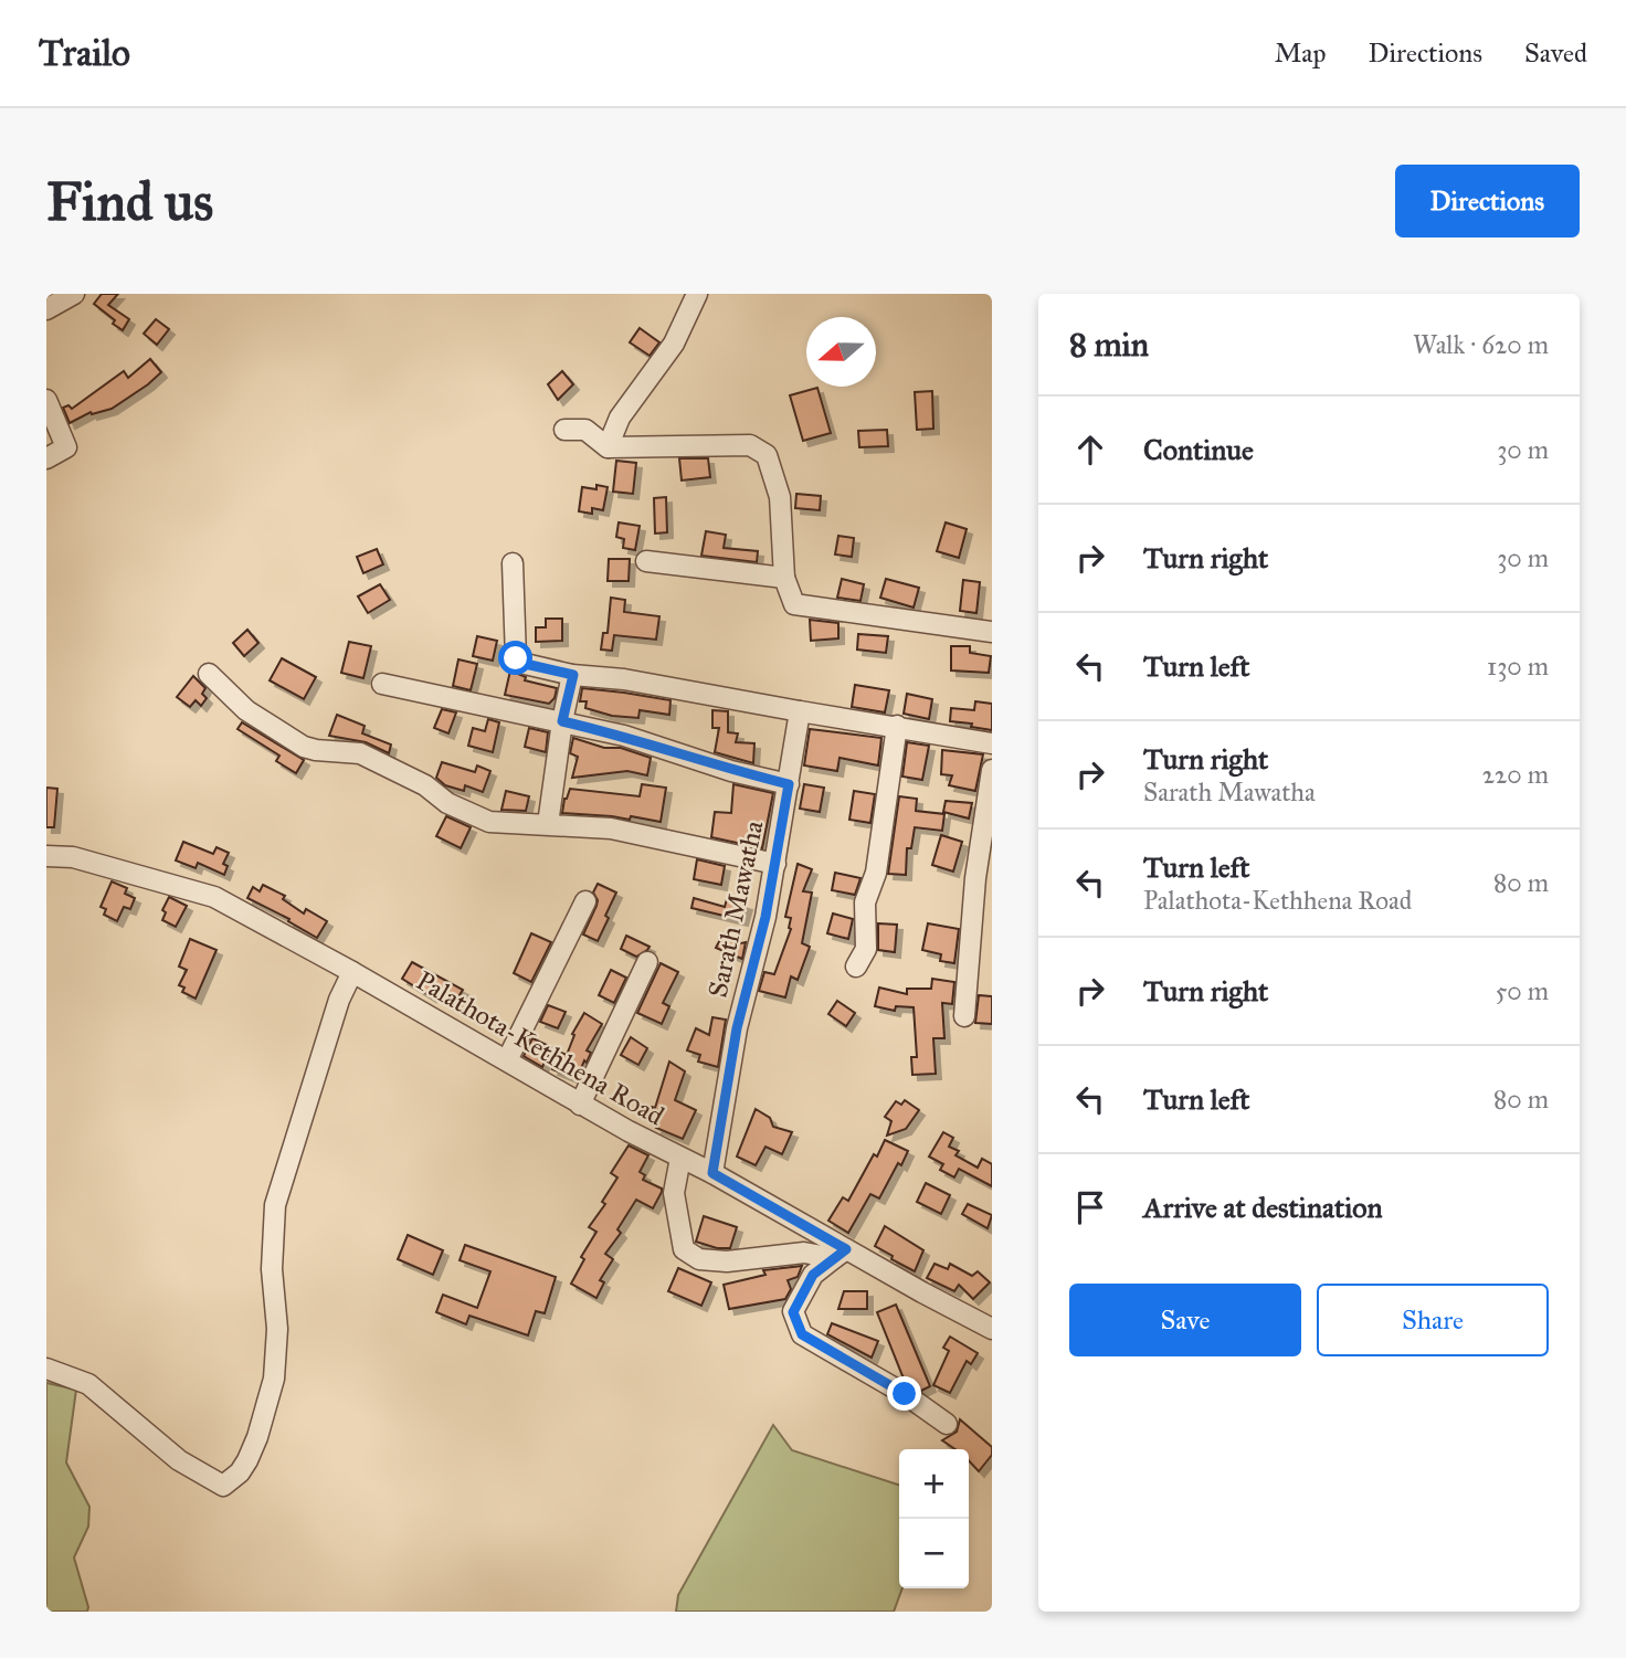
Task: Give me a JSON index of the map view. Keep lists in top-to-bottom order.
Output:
{
  "streets": {
    "street": ["Sarath Mawatha", "Palathota-Kethhena Road"]
  },
  "crossings": [
    ["Sarath Mawatha", "Palathota-Kethhena Road"]
  ],
  "north": "left",
  "page": {
    "header": "Trailo",
    "nav": ["Map", "Directions", "Saved"],
    "buttons": [
      "Directions",
      ["Save", "Share"]
    ],
    "title": "Find us",
    "heading": ["8 min", "Walk · 620 m"],
    "list": [
      ["Continue", "30 m"],
      ["Turn right", "30 m"],
      ["Turn left", "130 m"],
      ["Turn right", "Sarath Mawatha", "220 m"],
      ["Turn left", "Palathota-Kethhena Road", "80 m"],
      ["Turn right", "50 m"],
      ["Turn left", "80 m"],
      "Arrive at destination"
    ],
    "map_buttons": ["+", "−"]
  }
}
